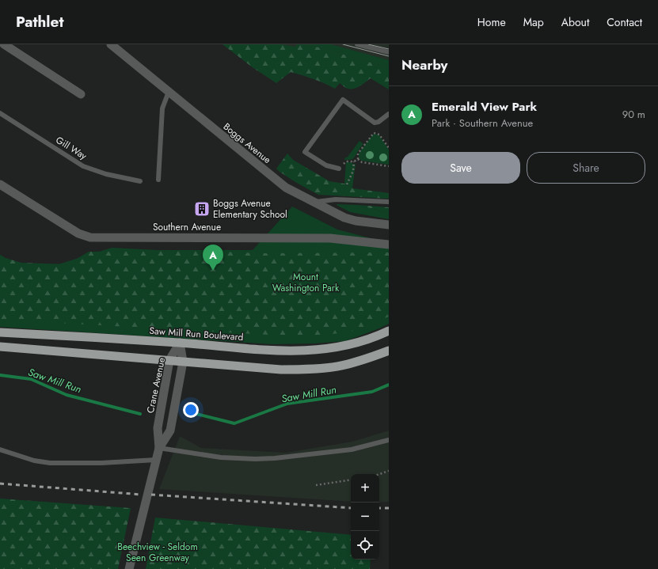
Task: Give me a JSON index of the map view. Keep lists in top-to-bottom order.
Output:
{
  "streets": {
    "highway": ["Saw Mill Run Boulevard"],
    "street": ["Boggs Avenue", "Southern Avenue", "Crane Avenue"],
    "lane": ["Gill Way"]
  },
  "crossings": [
    ["Saw Mill Run Boulevard", "Crane Avenue"]
  ],
  "water": ["Saw Mill Run"],
  "parks": ["Mount Washington Park", "Beechview - Seldom Seen Greenway"],
  "places": {
    "building": ["Boggs Avenue Elementary School"]
  },
  "page": {
    "header": "Pathlet",
    "nav": [
      "Home",
      "Map",
      "About",
      "Contact"
    ],
    "heading": "Nearby",
    "list": [
      {
        "mark": "A",
        "name": "Emerald View Park",
        "note": "Park · Southern Avenue",
        "value": "90 m"
      }
    ],
    "buttons": ["Save", "Share"],
    "pins": "A",
    "map_buttons": ["+", "−"]
  }
}
